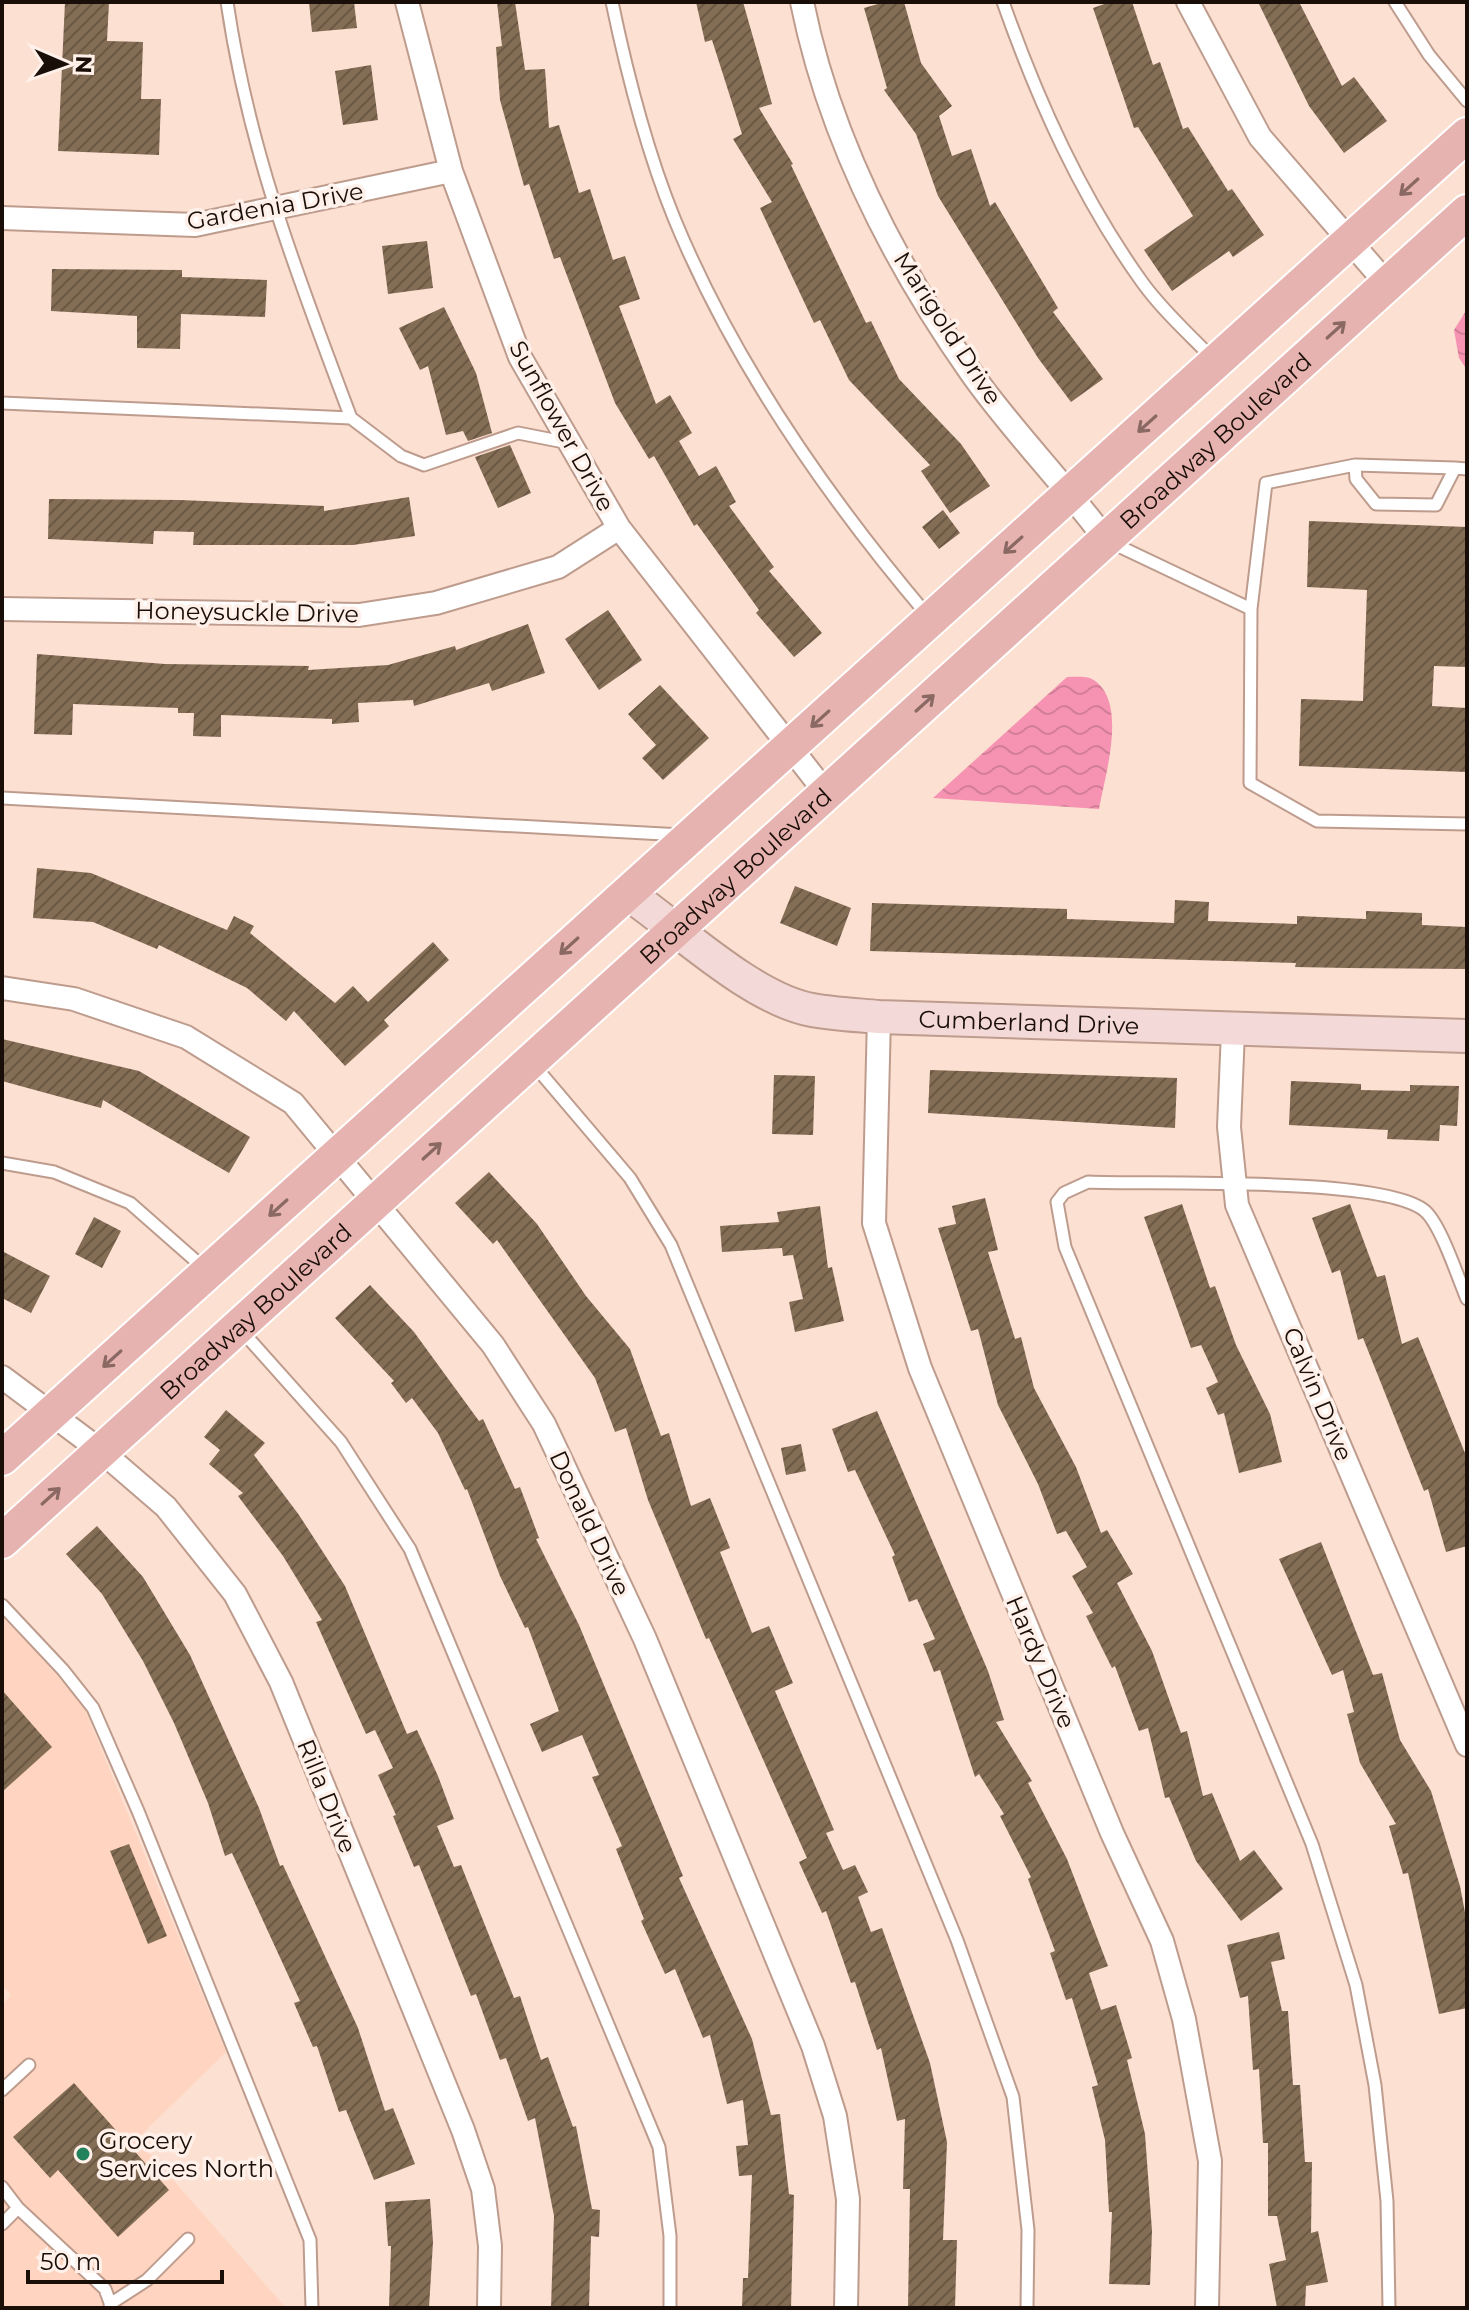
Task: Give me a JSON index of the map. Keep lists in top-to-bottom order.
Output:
{
  "streets": {
    "main road": ["Broadway Boulevard"],
    "street": [
      "Gardenia Drive",
      "Marigold Drive",
      "Sunflower Drive",
      "Honeysuckle Drive",
      "Cumberland Drive",
      "Calvin Drive",
      "Donald Drive",
      "Hardy Drive",
      "Rilla Drive"
    ]
  },
  "crossings": [
    ["Gardenia Drive", "Sunflower Drive"],
    ["Marigold Drive", "Broadway Boulevard"],
    ["Sunflower Drive", "Broadway Boulevard"],
    ["Sunflower Drive", "Honeysuckle Drive"],
    ["Broadway Boulevard", "Cumberland Drive"],
    ["Broadway Boulevard", "Donald Drive"],
    ["Broadway Boulevard", "Rilla Drive"],
    ["Cumberland Drive", "Calvin Drive"],
    ["Cumberland Drive", "Hardy Drive"]
  ],
  "places": ["Grocery Services North"],
  "scale_bar": "50 m",
  "north": "right"
}
